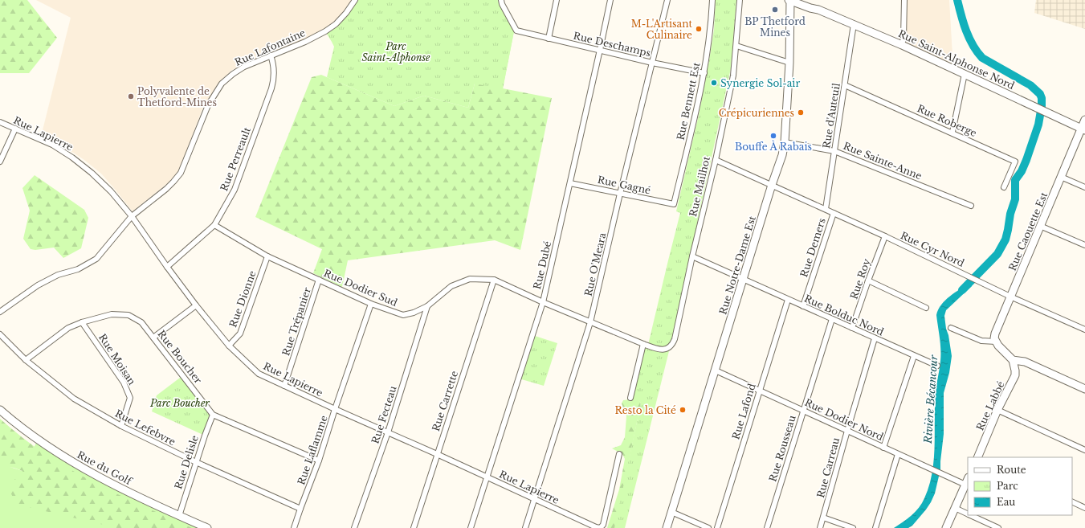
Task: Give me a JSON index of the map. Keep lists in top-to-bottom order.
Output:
{
  "streets": {
    "street": [
      "Rue Deschamps",
      "Rue Lafontaine",
      "Rue Saint-Alphonse Nord",
      "Rue Bennett Est",
      "Rue d'Auteuil",
      "Rue Roberge",
      "Rue Lapierre",
      "Rue Perreault",
      "Rue Sainte-Anne",
      "Rue Gagné",
      "Rue Mailhot",
      "Rue Caouette Est",
      "Rue Demers",
      "Rue Cyr Nord",
      "Rue O'Meara",
      "Rue Dubé",
      "Rue Notre-Dame Est",
      "Rue Roy",
      "Rue Dodier Sud",
      "Rue Dionne",
      "Rue Bolduc Nord",
      "Rue Trépanier",
      "Rue Boucher",
      "Rue Moisan",
      "Rue Carrette",
      "Rue Labbé",
      "Rue Lafond",
      "Rue Fecteau",
      "Rue Dodier Nord",
      "Rue Lefebvre",
      "Rue Rousseau",
      "Rue Laflamme",
      "Rue Delisle",
      "Rue du Golf",
      "Rue Carreau"
    ]
  },
  "crossings": [
    ["Rue Deschamps", "Rue Bennett Est"],
    ["Rue Deschamps", "Rue O'Meara"],
    ["Rue Deschamps", "Rue Dubé"],
    ["Rue Lafontaine", "Rue Lapierre"],
    ["Rue Lafontaine", "Rue Perreault"],
    ["Rue Saint-Alphonse Nord", "Rue d'Auteuil"],
    ["Rue Saint-Alphonse Nord", "Rue Caouette Est"],
    ["Rue Saint-Alphonse Nord", "Rue Notre-Dame Est"],
    ["Rue Bennett Est", "Rue Gagné"],
    ["Rue d'Auteuil", "Rue Roberge"],
    ["Rue d'Auteuil", "Rue Sainte-Anne"],
    ["Rue d'Auteuil", "Rue Cyr Nord"],
    ["Rue Lapierre", "Rue Perreault"],
    ["Rue Lapierre", "Rue O'Meara"],
    ["Rue Lapierre", "Rue Dubé"],
    ["Rue Lapierre", "Rue Dionne"],
    ["Rue Lapierre", "Rue Trépanier"],
    ["Rue Lapierre", "Rue Carrette"],
    ["Rue Lapierre", "Rue Fecteau"],
    ["Rue Lapierre", "Rue Laflamme"],
    ["Rue Perreault", "Rue Dodier Sud"],
    ["Rue Sainte-Anne", "Rue Notre-Dame Est"],
    ["Rue Gagné", "Rue O'Meara"],
    ["Rue Gagné", "Rue Dubé"],
    ["Rue Mailhot", "Rue Cyr Nord"],
    ["Rue Mailhot", "Rue Dodier Sud"],
    ["Rue Mailhot", "Rue Bolduc Nord"],
    ["Rue Caouette Est", "Rue Cyr Nord"],
    ["Rue Demers", "Rue Cyr Nord"],
    ["Rue Demers", "Rue Bolduc Nord"],
    ["Rue Cyr Nord", "Rue Notre-Dame Est"],
    ["Rue Cyr Nord", "Rue Roy"],
    ["Rue O'Meara", "Rue Dodier Sud"],
    ["Rue Dubé", "Rue Dodier Sud"],
    ["Rue Notre-Dame Est", "Rue Bolduc Nord"],
    ["Rue Notre-Dame Est", "Rue Dodier Nord"],
    ["Rue Roy", "Rue Bolduc Nord"],
    ["Rue Dodier Sud", "Rue Dionne"],
    ["Rue Dodier Sud", "Rue Trépanier"],
    ["Rue Dodier Sud", "Rue Carrette"],
    ["Rue Dodier Sud", "Rue Fecteau"],
    ["Rue Dodier Sud", "Rue Laflamme"],
    ["Rue Bolduc Nord", "Rue Lafond"],
    ["Rue Bolduc Nord", "Rue Rousseau"],
    ["Rue Bolduc Nord", "Rue Carreau"],
    ["Rue Boucher", "Rue Moisan"],
    ["Rue Boucher", "Rue Lefebvre"],
    ["Rue Boucher", "Rue Laflamme"],
    ["Rue Boucher", "Rue Delisle"],
    ["Rue Moisan", "Rue Lefebvre"],
    ["Rue Lafond", "Rue Dodier Nord"],
    ["Rue Dodier Nord", "Rue Rousseau"],
    ["Rue Dodier Nord", "Rue Carreau"],
    ["Rue Lefebvre", "Rue Laflamme"],
    ["Rue Lefebvre", "Rue Delisle"],
    ["Rue Delisle", "Rue du Golf"]
  ],
  "water": ["Rivière Bécancour"],
  "parks": ["Parc Saint-Alphonse", "Parc Boucher"],
  "places": [
    "BP Thetford Mines",
    "M-L'Artisant Culinaire",
    "Synergie Sol-air",
    "Polyvalente de Thetford-Mines",
    "Crépicuriennes",
    "Bouffe À Rabais",
    "Resto la Cité"
  ],
  "legend": ["Route", "Parc", "Eau"]
}
